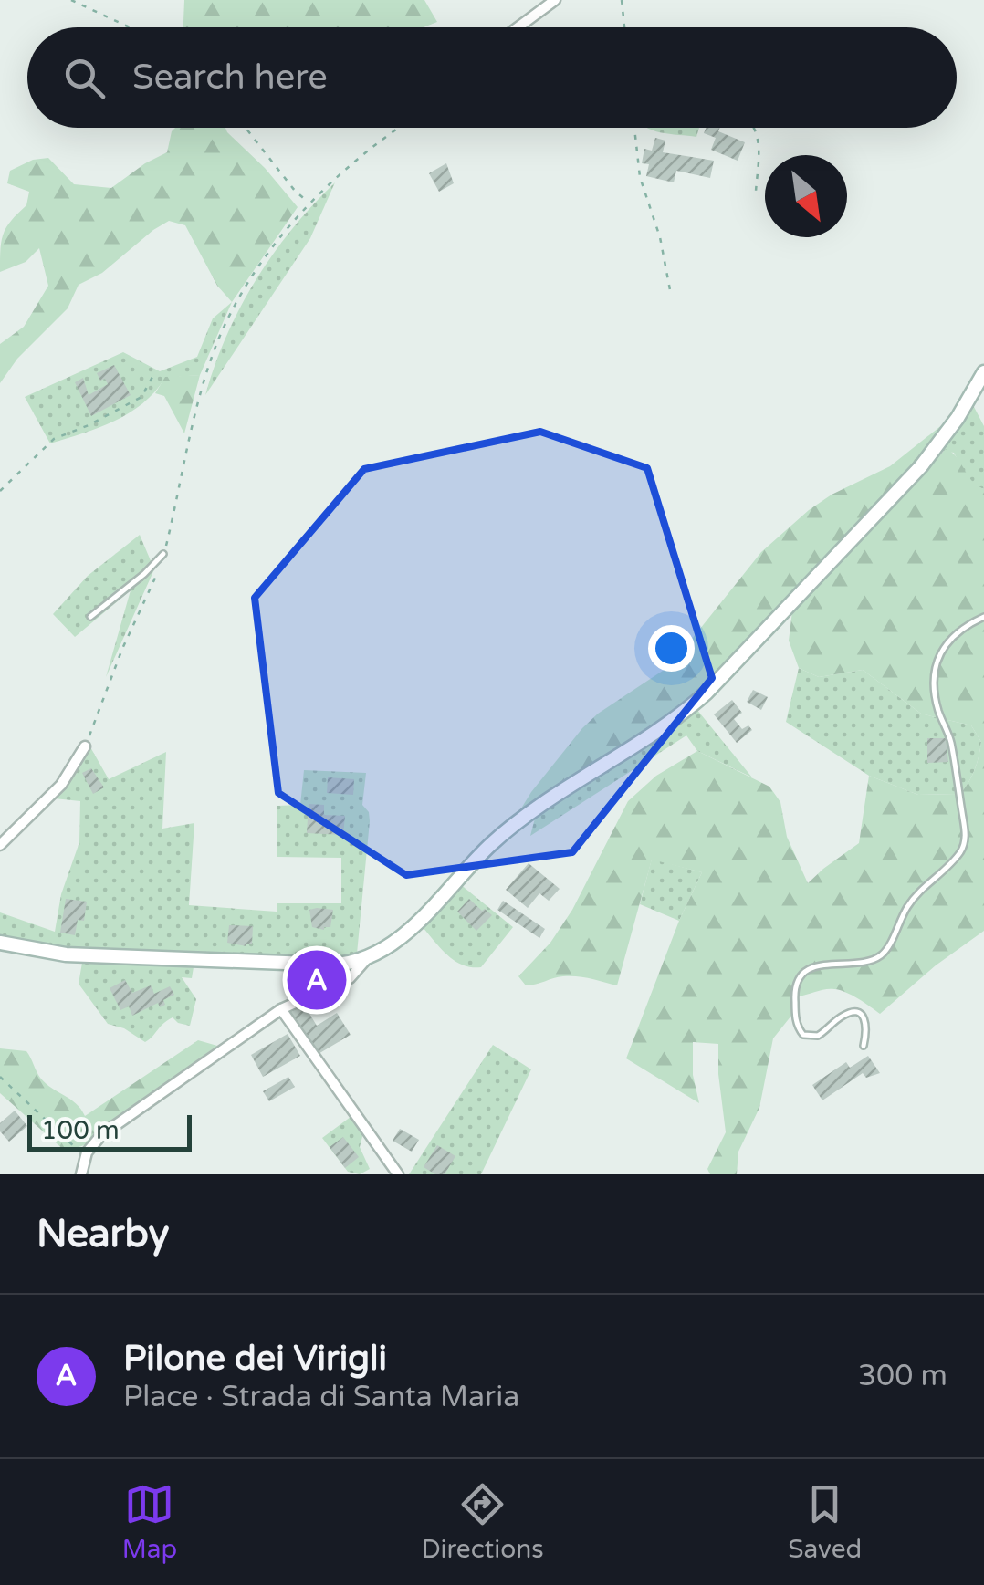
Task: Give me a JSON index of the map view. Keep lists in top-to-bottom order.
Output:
{
  "scale_bar": "100 m",
  "north": "bottom right",
  "page": {
    "search": "Search here",
    "pins": "A",
    "scale": "100 m",
    "heading": "Nearby",
    "list": [
      {
        "mark": "A",
        "name": "Pilone dei Virigli",
        "note": "Place · Strada di Santa Maria",
        "value": "300 m"
      }
    ],
    "nav": ["Map", "Directions", "Saved"]
  }
}
